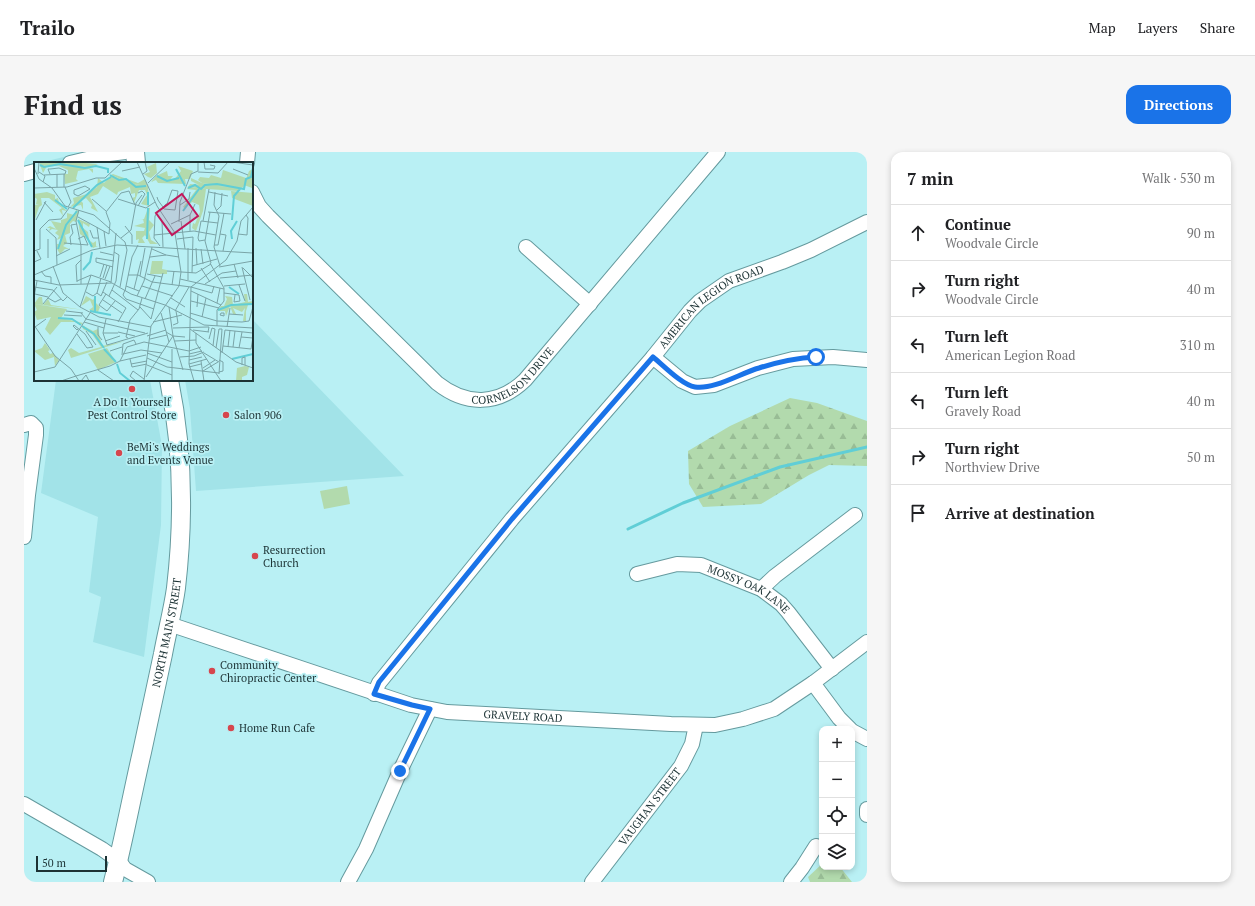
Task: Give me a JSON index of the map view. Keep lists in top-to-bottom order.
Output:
{
  "streets": {
    "main road": ["NORTH MAIN STREET"],
    "street": [
      "AMERICAN LEGION ROAD",
      "CORNELSON DRIVE",
      "MOSSY OAK LANE",
      "GRAVELY ROAD",
      "VAUGHAN STREET"
    ]
  },
  "crossings": [
    ["AMERICAN LEGION ROAD", "GRAVELY ROAD"],
    ["MOSSY OAK LANE", "GRAVELY ROAD"],
    ["NORTH MAIN STREET", "GRAVELY ROAD"],
    ["GRAVELY ROAD", "VAUGHAN STREET"]
  ],
  "places": [
    "A Do It Yourself Pest Control Store",
    "Salon 906",
    "BeMi's Weddings and Events Venue",
    "Resurrection Church",
    "Community Chiropractic Center",
    "Home Run Cafe"
  ],
  "scale_bar": "50 m",
  "page": {
    "header": "Trailo",
    "nav": ["Map", "Layers", "Share"],
    "buttons": "Directions",
    "title": "Find us",
    "heading": ["7 min", "Walk · 530 m"],
    "list": [
      ["Continue", "Woodvale Circle", "90 m"],
      ["Turn right", "Woodvale Circle", "40 m"],
      ["Turn left", "American Legion Road", "310 m"],
      ["Turn left", "Gravely Road", "40 m"],
      ["Turn right", "Northview Drive", "50 m"],
      "Arrive at destination"
    ],
    "map_buttons": ["+", "−"],
    "scale": "50 m"
  }
}
